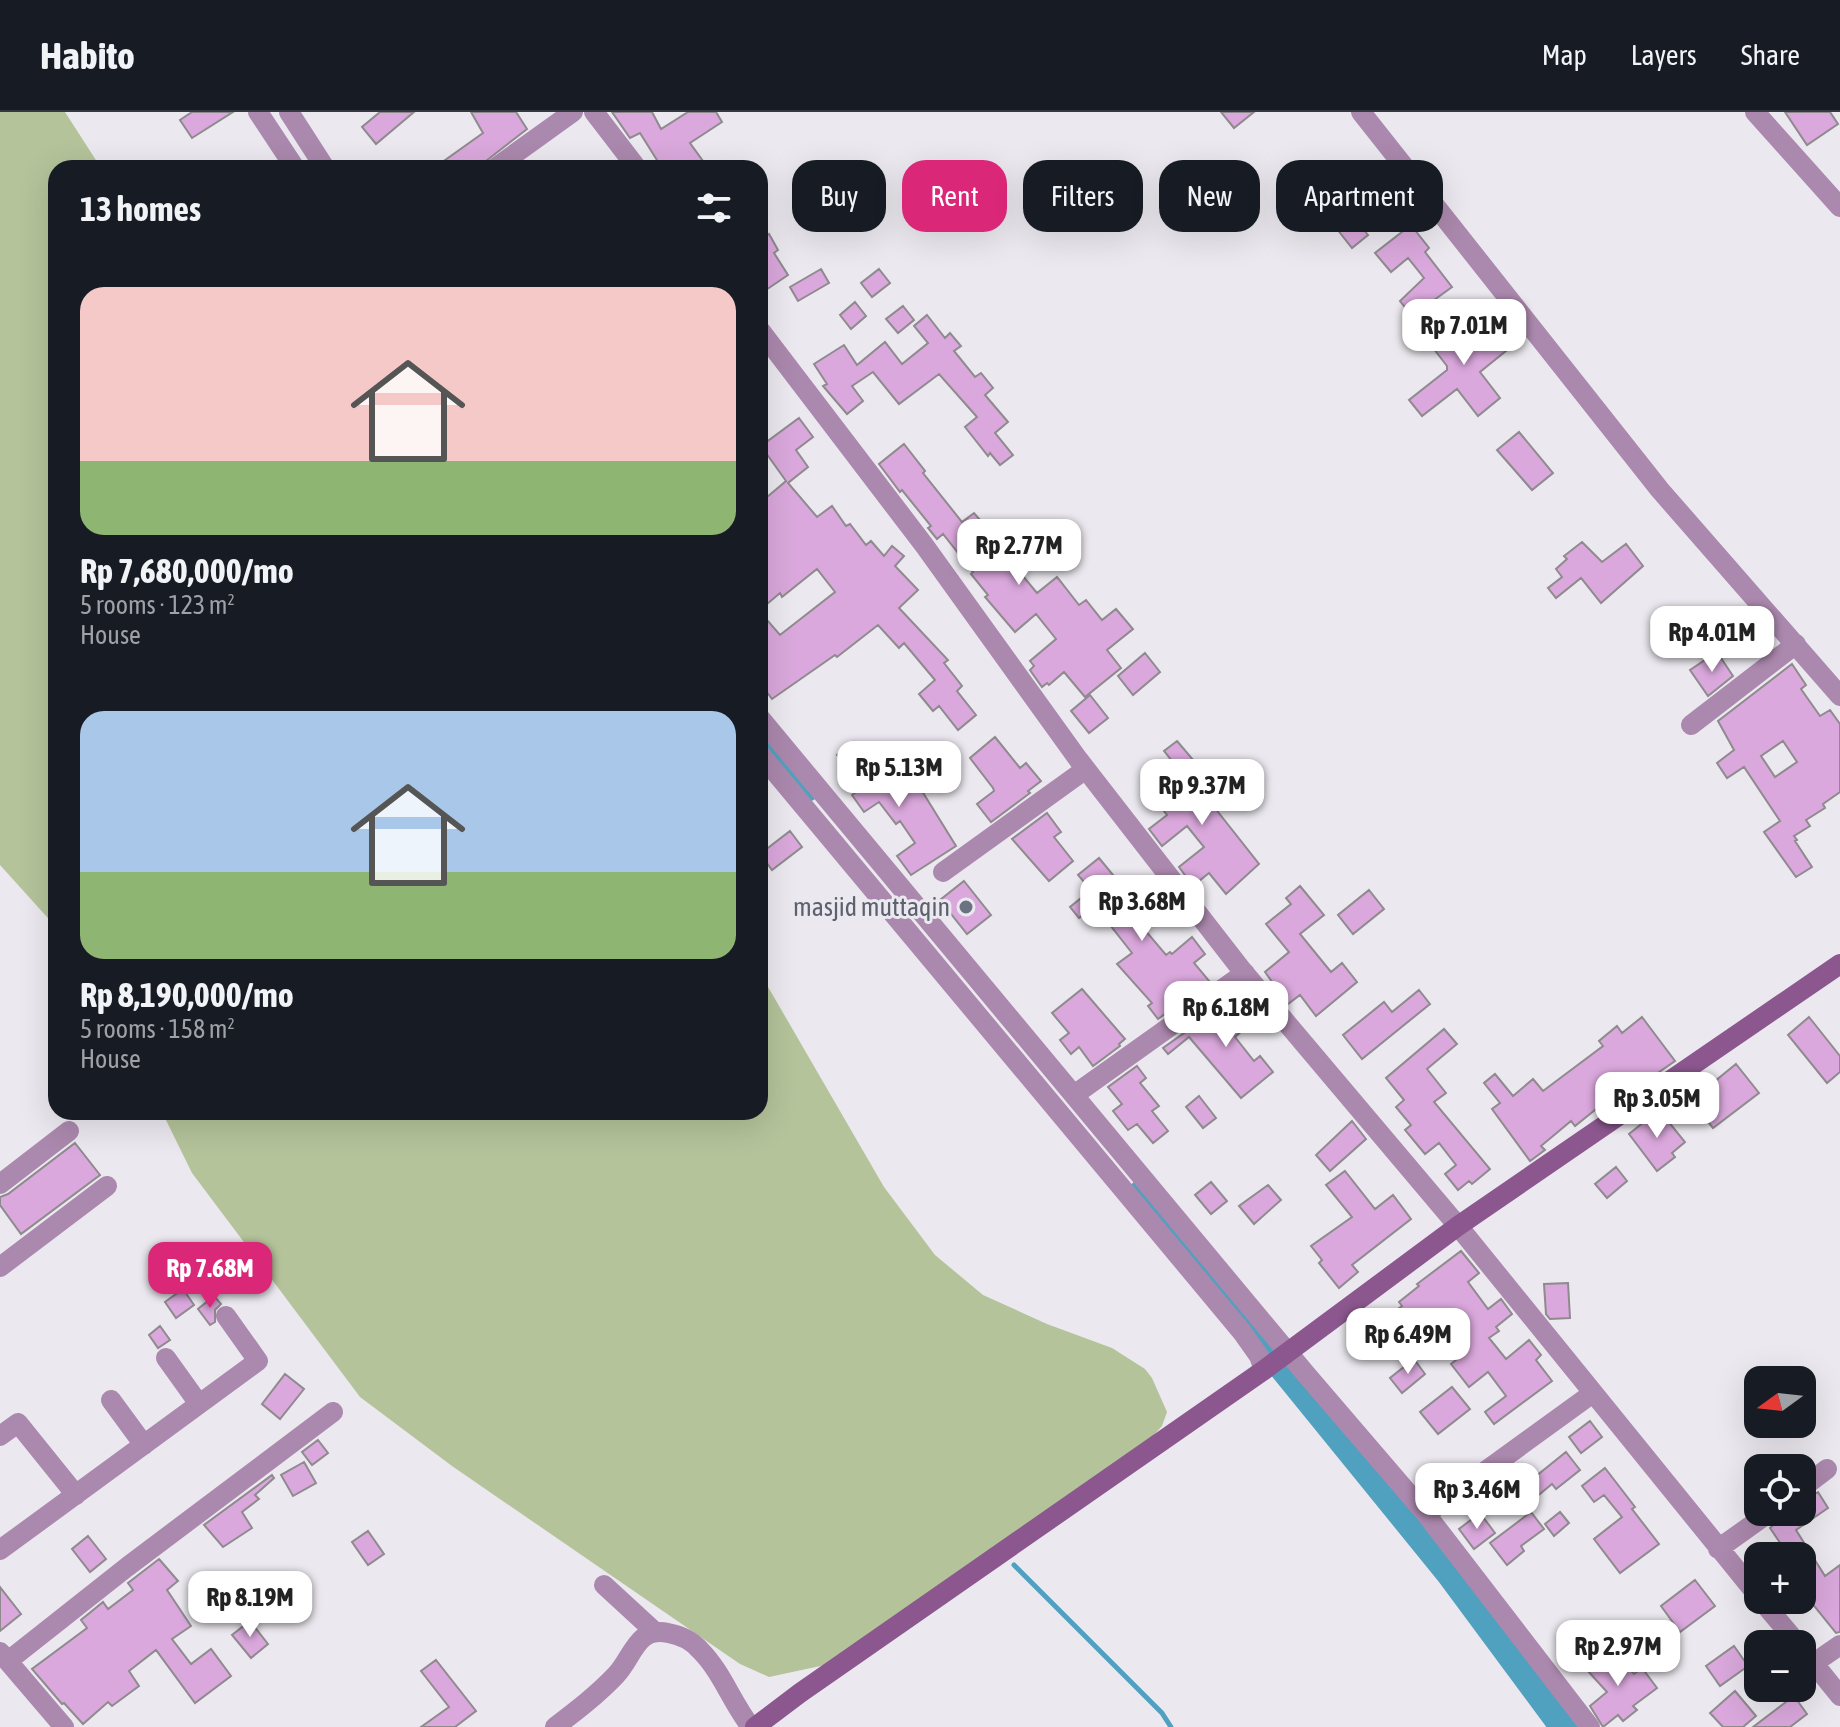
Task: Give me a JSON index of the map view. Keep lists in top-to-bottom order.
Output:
{
  "places": ["masjid muttaqin"],
  "north": "left",
  "page": {
    "header": "Habito",
    "nav": ["Map", "Layers", "Share"],
    "chip": [
      "Buy",
      "Rent",
      "Filters",
      "New",
      "Apartment"
    ],
    "heading": "13 homes",
    "list": [
      {
        "name": "Rp 7,680,000/mo",
        "note": "5 rooms · 123 m² · House"
      },
      {
        "name": "Rp 8,190,000/mo",
        "note": "5 rooms · 158 m² · House"
      }
    ],
    "price": [
      "Rp 7.01M",
      "Rp 2.77M",
      "Rp 4.01M",
      "Rp 5.13M",
      "Rp 9.37M",
      "Rp 3.68M",
      "Rp 6.18M",
      "Rp 3.05M",
      "Rp 7.68M",
      "Rp 6.49M",
      "Rp 3.46M",
      "Rp 8.19M",
      "Rp 2.97M"
    ],
    "map_buttons": ["+", "−"]
  }
}
